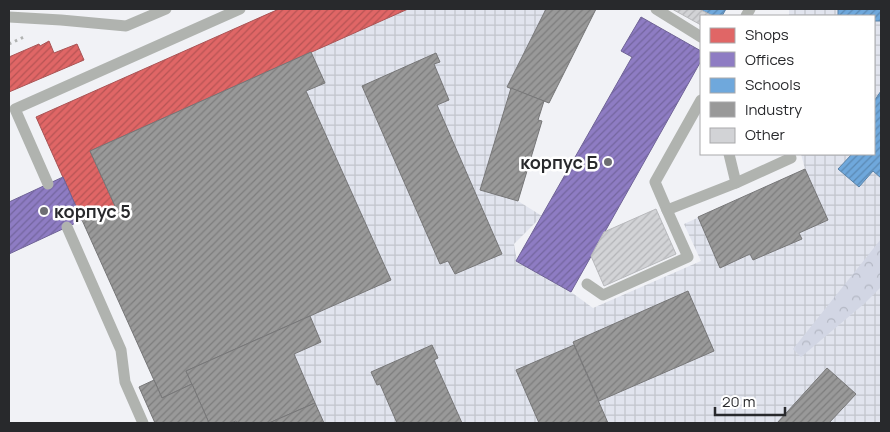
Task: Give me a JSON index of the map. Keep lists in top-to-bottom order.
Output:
{
  "places": ["корпус Б", "корпус 5"],
  "legend": [
    "Shops",
    "Offices",
    "Schools",
    "Industry",
    "Other"
  ],
  "scale_bar": "20 m"
}
